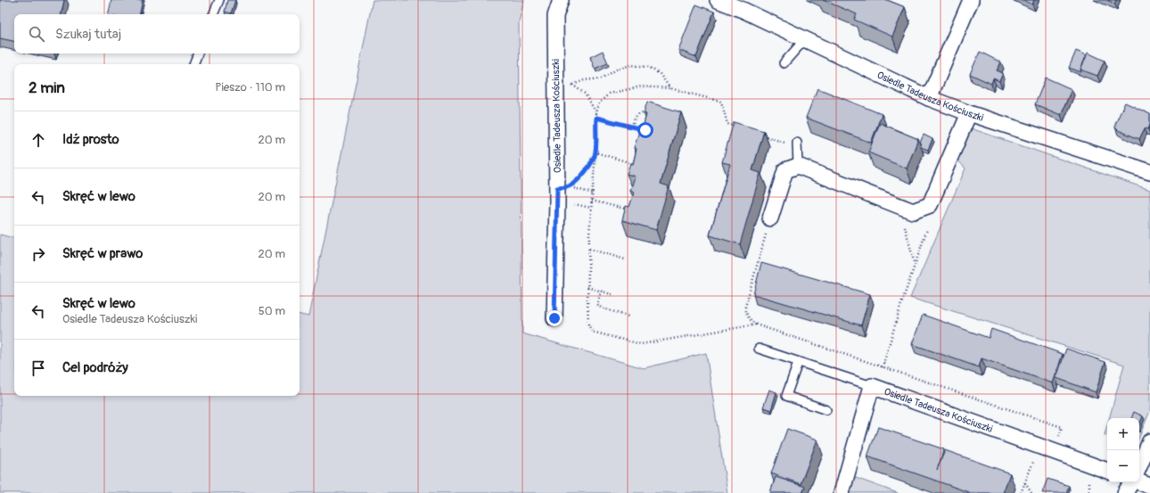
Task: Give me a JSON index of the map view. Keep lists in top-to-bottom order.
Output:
{
  "streets": {
    "street": ["Osiedle Tadeusza Kościuszki"]
  },
  "page": {
    "search": "Szukaj tutaj",
    "heading": ["2 min", "Pieszo · 110 m"],
    "list": [
      ["Idź prosto", "20 m"],
      ["Skręć w lewo", "20 m"],
      ["Skręć w prawo", "20 m"],
      ["Skręć w lewo", "Osiedle Tadeusza Kościuszki", "50 m"],
      "Cel podróży"
    ],
    "map_buttons": ["+", "−"]
  }
}
